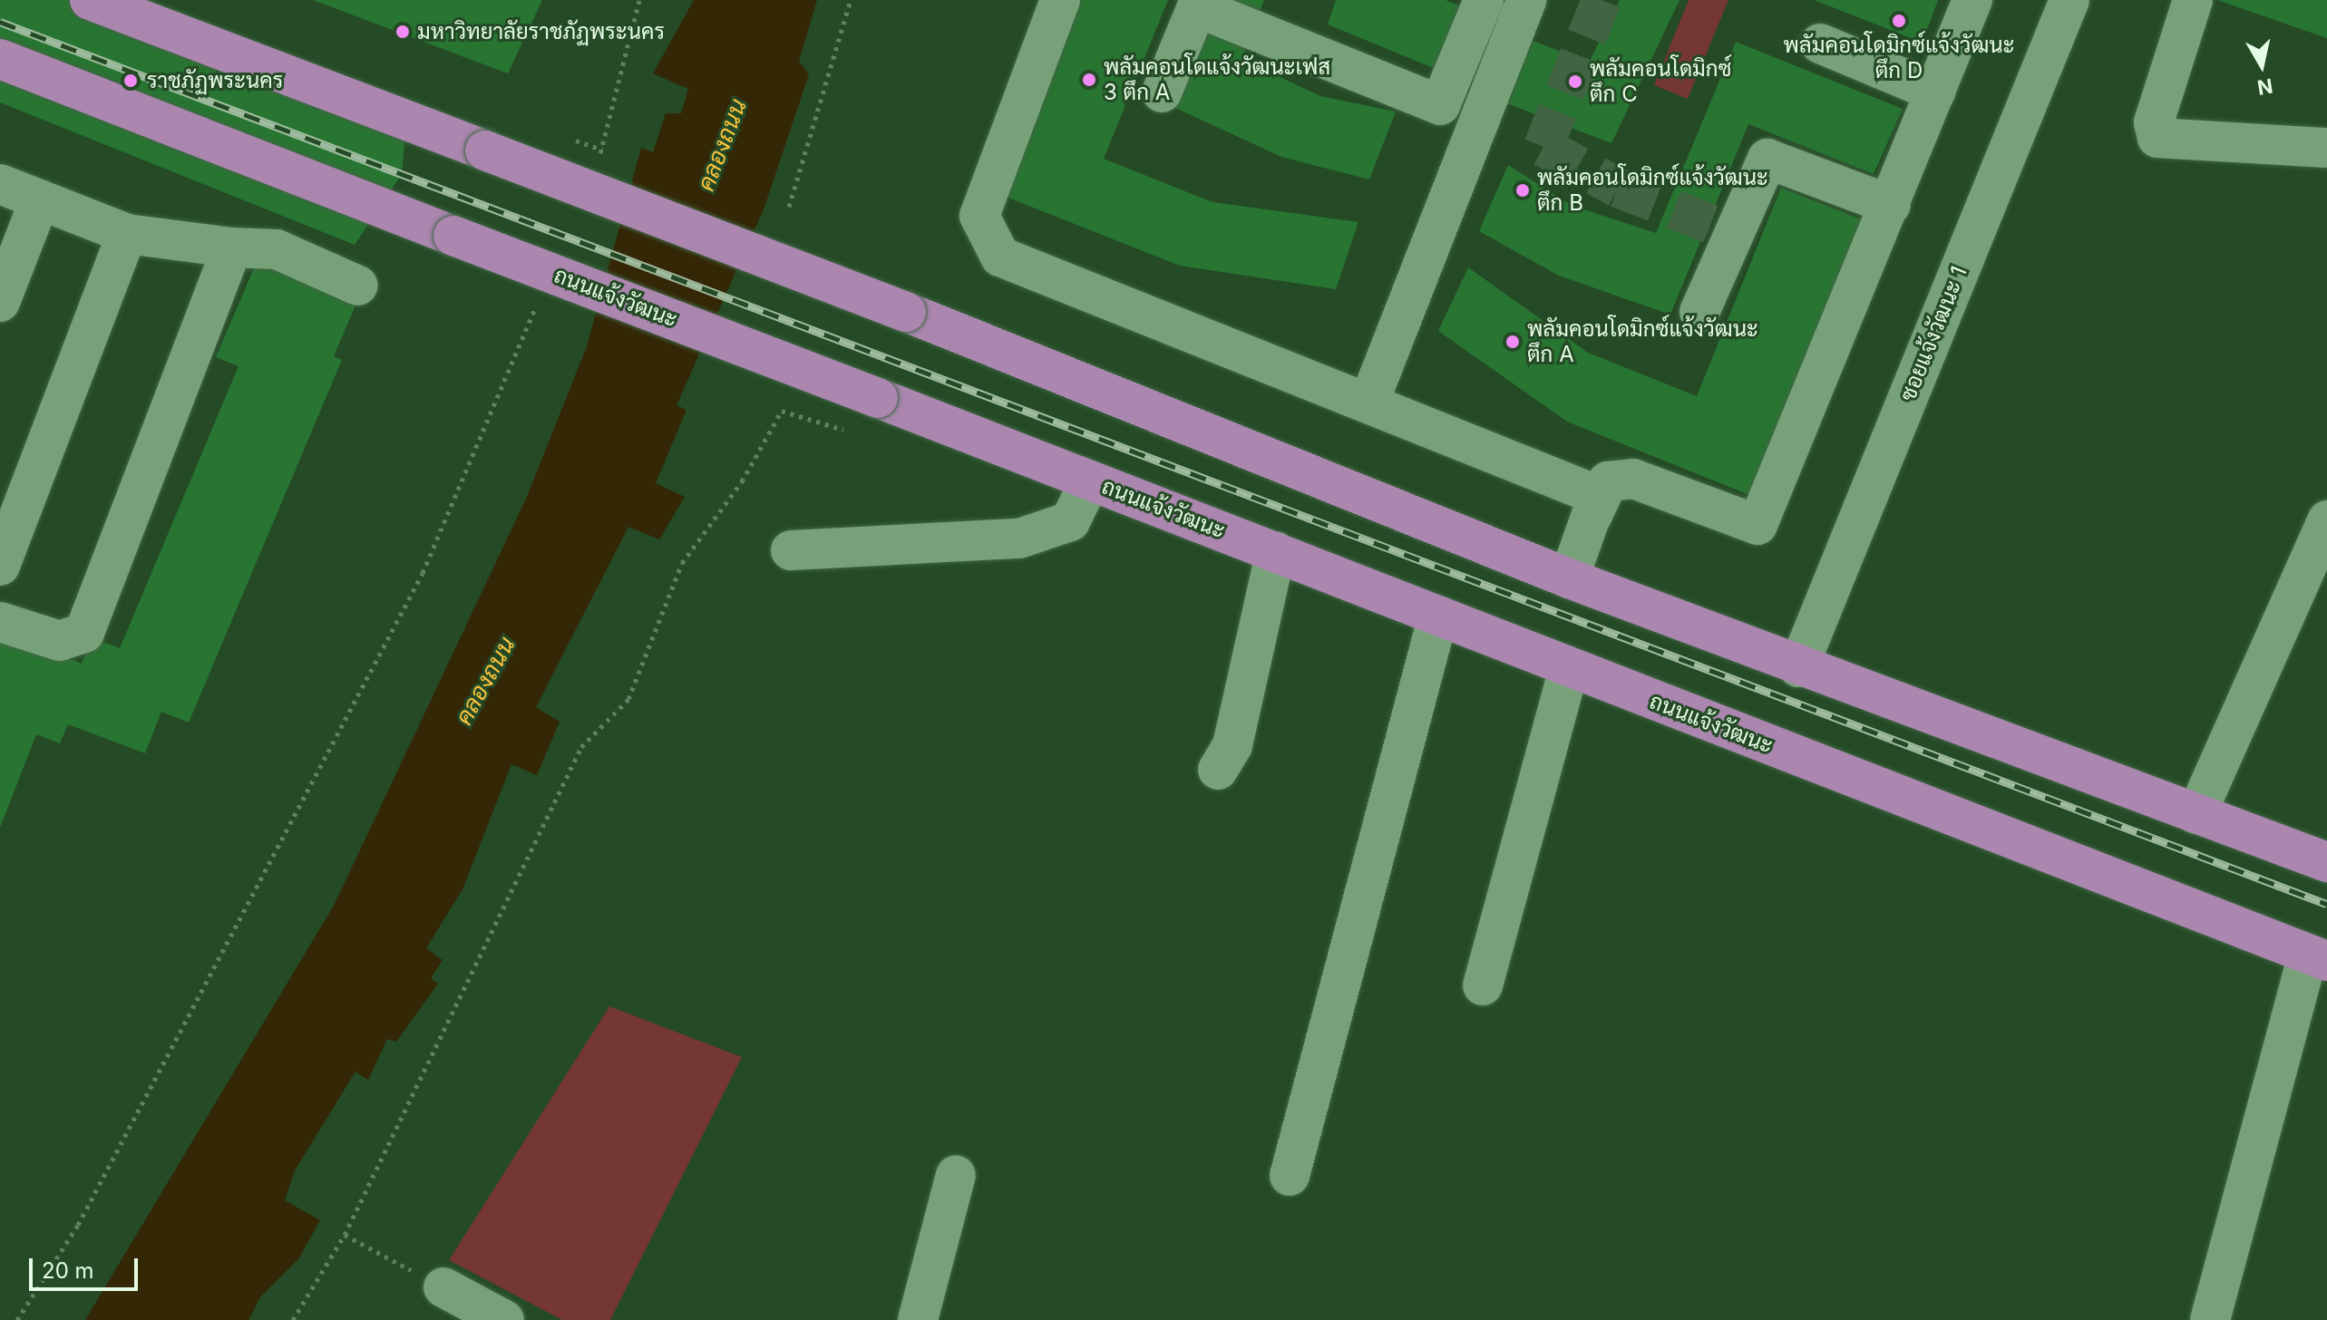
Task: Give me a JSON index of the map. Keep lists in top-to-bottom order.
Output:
{
  "streets": {
    "main road": ["ถนนแจ้งวัฒนะ"],
    "street": ["ซอยแจ้งวัฒนะ 1"]
  },
  "water": ["คลองถนน"],
  "places": [
    "พลัมคอนโดมิกซ์แจ้งวัฒนะ ตึก D",
    "มหาวิทยาลัยราชภัฏพระนคร",
    "พลัมคอนโดแจ้งวัฒนะเฟส 3 ตึก A",
    "ราชภัฏพระนคร",
    "พลัมคอนโดมิกซ์ ตึก C",
    "พลัมคอนโดมิกซ์แจ้งวัฒนะ ตึก B",
    "พลัมคอนโดมิกซ์แจ้งวัฒนะ ตึก A"
  ],
  "scale_bar": "20 m",
  "north": "bottom"
}
